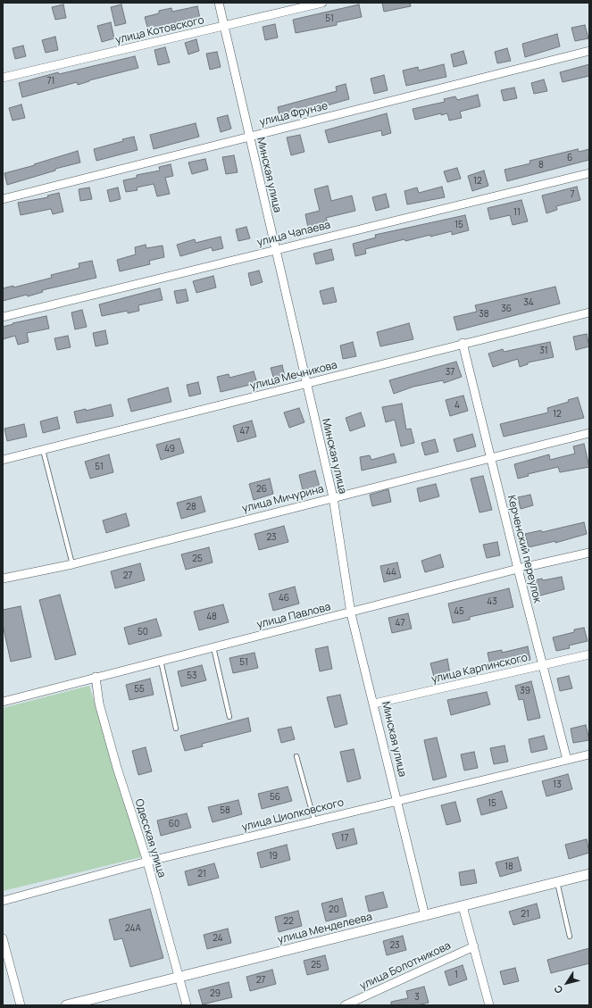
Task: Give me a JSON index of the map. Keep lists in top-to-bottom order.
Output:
{
  "streets": {
    "street": [
      "улица Котовского",
      "улица Фрунзе",
      "Минская улица",
      "улица Чапаева",
      "улица Мечникова",
      "улица Мичурина",
      "Керченский переулок",
      "улица Павлова",
      "улица Карпинского",
      "улица Циолковского",
      "Одесская улица",
      "улица Менделеева",
      "улица Болотникова"
    ]
  },
  "crossings": [
    ["улица Котовского", "Минская улица"],
    ["улица Фрунзе", "Минская улица"],
    ["Минская улица", "улица Чапаева"],
    ["Минская улица", "улица Мечникова"],
    ["Минская улица", "улица Мичурина"],
    ["Минская улица", "улица Павлова"],
    ["Минская улица", "улица Карпинского"],
    ["Минская улица", "улица Циолковского"],
    ["Минская улица", "улица Менделеева"],
    ["улица Мечникова", "Керченский переулок"],
    ["улица Мичурина", "Керченский переулок"],
    ["Керченский переулок", "улица Павлова"],
    ["Керченский переулок", "улица Карпинского"],
    ["Керченский переулок", "улица Циолковского"],
    ["улица Павлова", "Одесская улица"],
    ["улица Циолковского", "Одесская улица"],
    ["Одесская улица", "улица Менделеева"]
  ],
  "house_numbers": [
    "51",
    "71",
    "6",
    "8",
    "12",
    "7",
    "11",
    "15",
    "34",
    "36",
    "38",
    "31",
    "37",
    "4",
    "12",
    "47",
    "49",
    "51",
    "26",
    "28",
    "23",
    "25",
    "44",
    "27",
    "46",
    "43",
    "45",
    "48",
    "47",
    "50",
    "51",
    "53",
    "55",
    "39",
    "13",
    "56",
    "15",
    "58",
    "60",
    "17",
    "19",
    "18",
    "21",
    "20",
    "21",
    "22",
    "24А",
    "24",
    "23",
    "25",
    "1",
    "27",
    "29",
    "3"
  ],
  "north": "bottom left"
}
